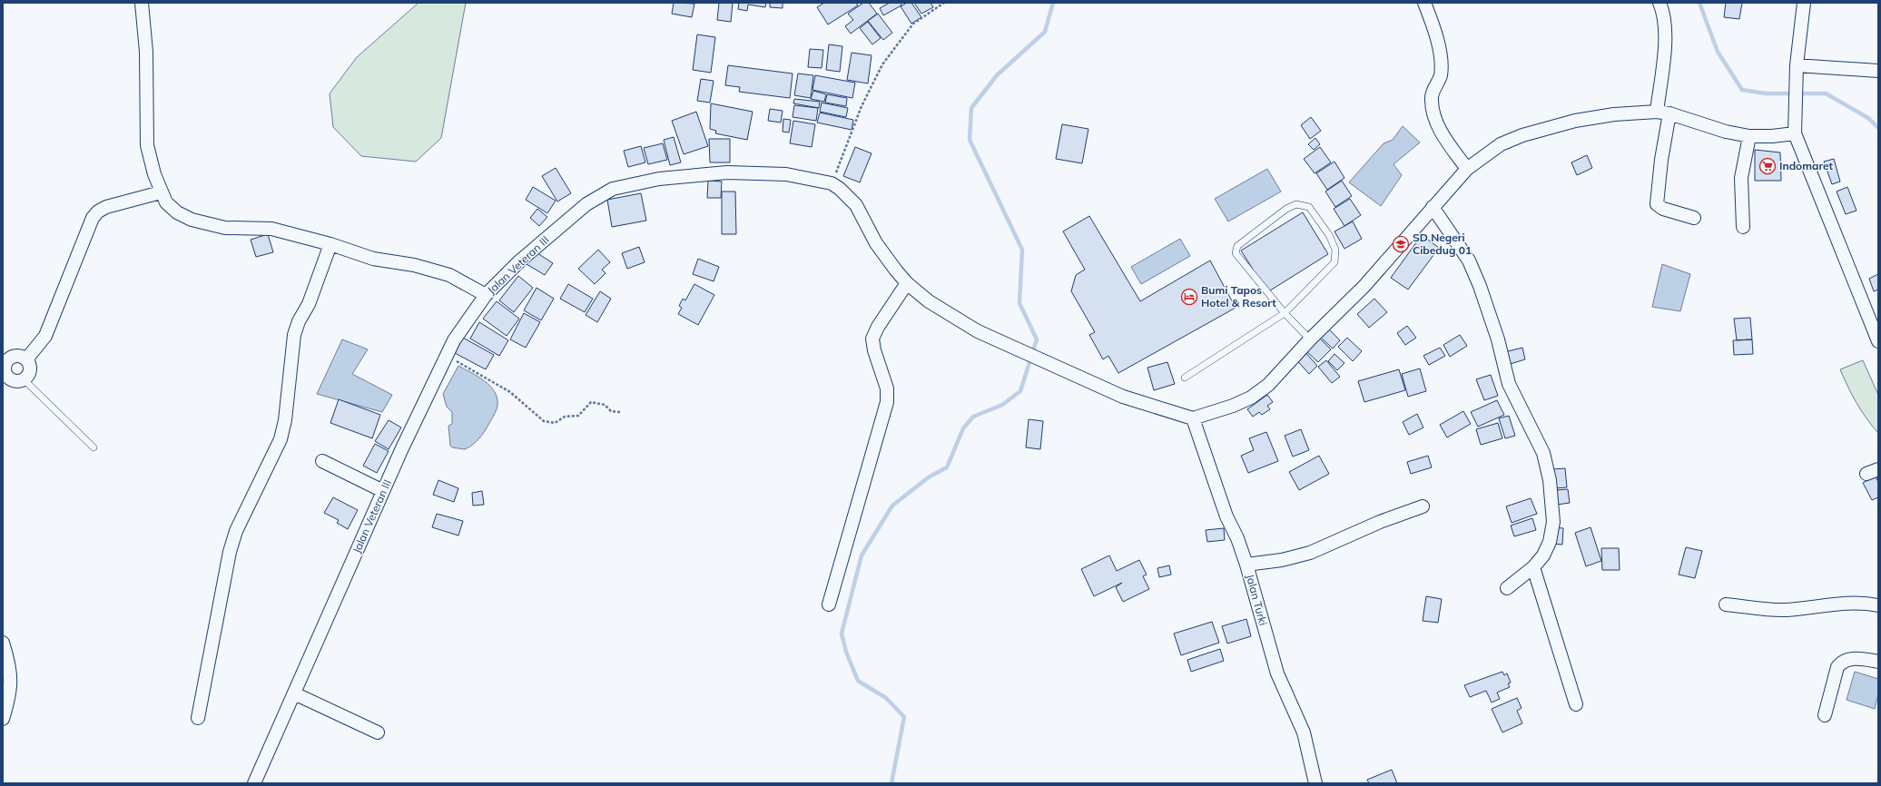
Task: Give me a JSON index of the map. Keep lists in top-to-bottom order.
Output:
{
  "streets": {
    "street": ["Jalan Veteran III", "Jalan Turki"]
  },
  "crossings": [
    ["Jalan Veteran III", "Jalan Turki"]
  ],
  "places": {
    "supermarket": ["Indomaret"],
    "school or university": ["SD Negeri Cibedug 01"],
    "hotel": ["Bumi Tapos Hotel & Resort"]
  }
}
